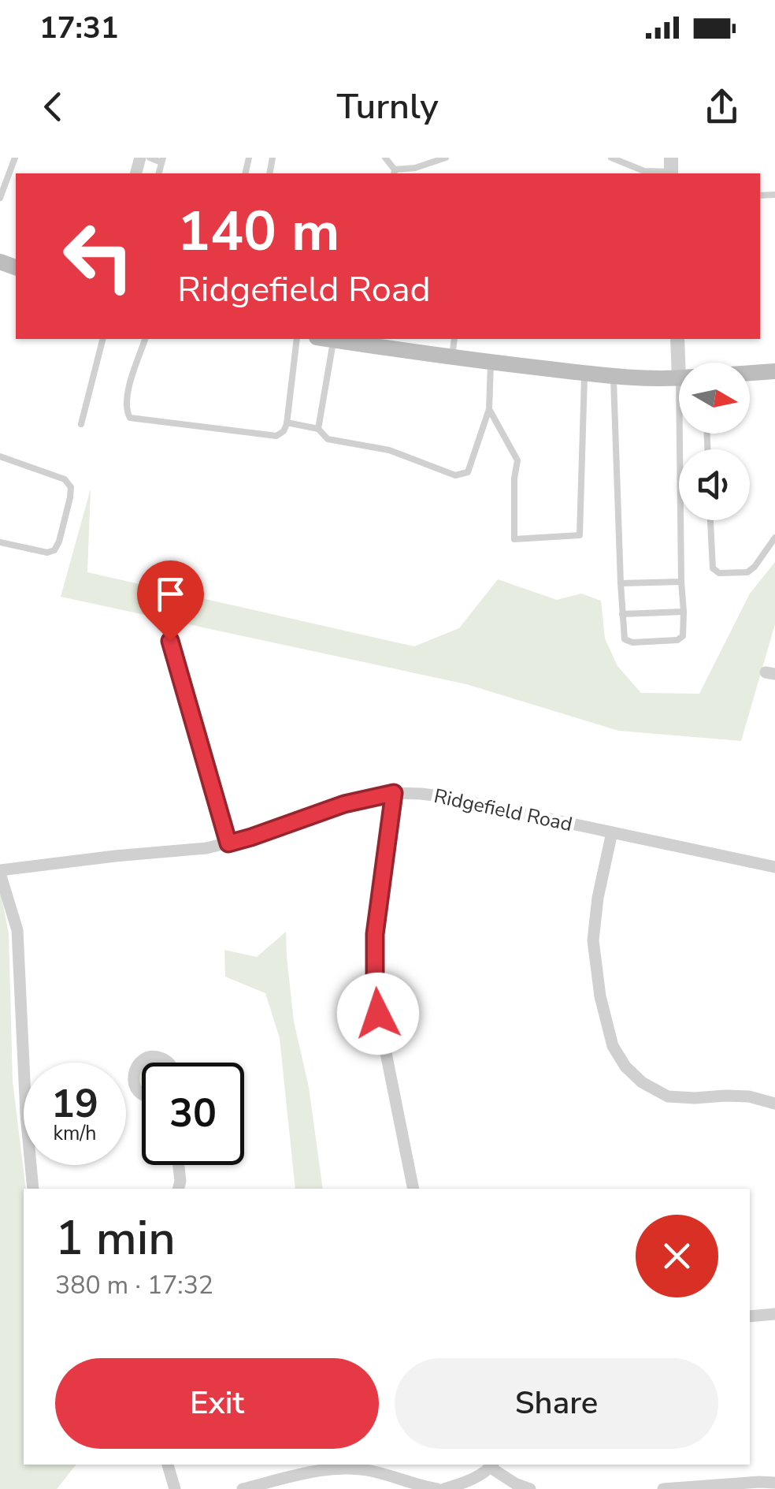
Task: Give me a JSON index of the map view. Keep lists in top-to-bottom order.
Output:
{
  "streets": {
    "street": ["Ridgefield Road"]
  },
  "north": "right",
  "page": {
    "status": "17:31",
    "header": "Turnly",
    "turn": ["140 m", "Ridgefield Road"],
    "speed": "19 km/h",
    "limit": "30",
    "heading": ["1 min", "380 m · 17:32"],
    "buttons": ["Exit", "Share"]
  }
}
